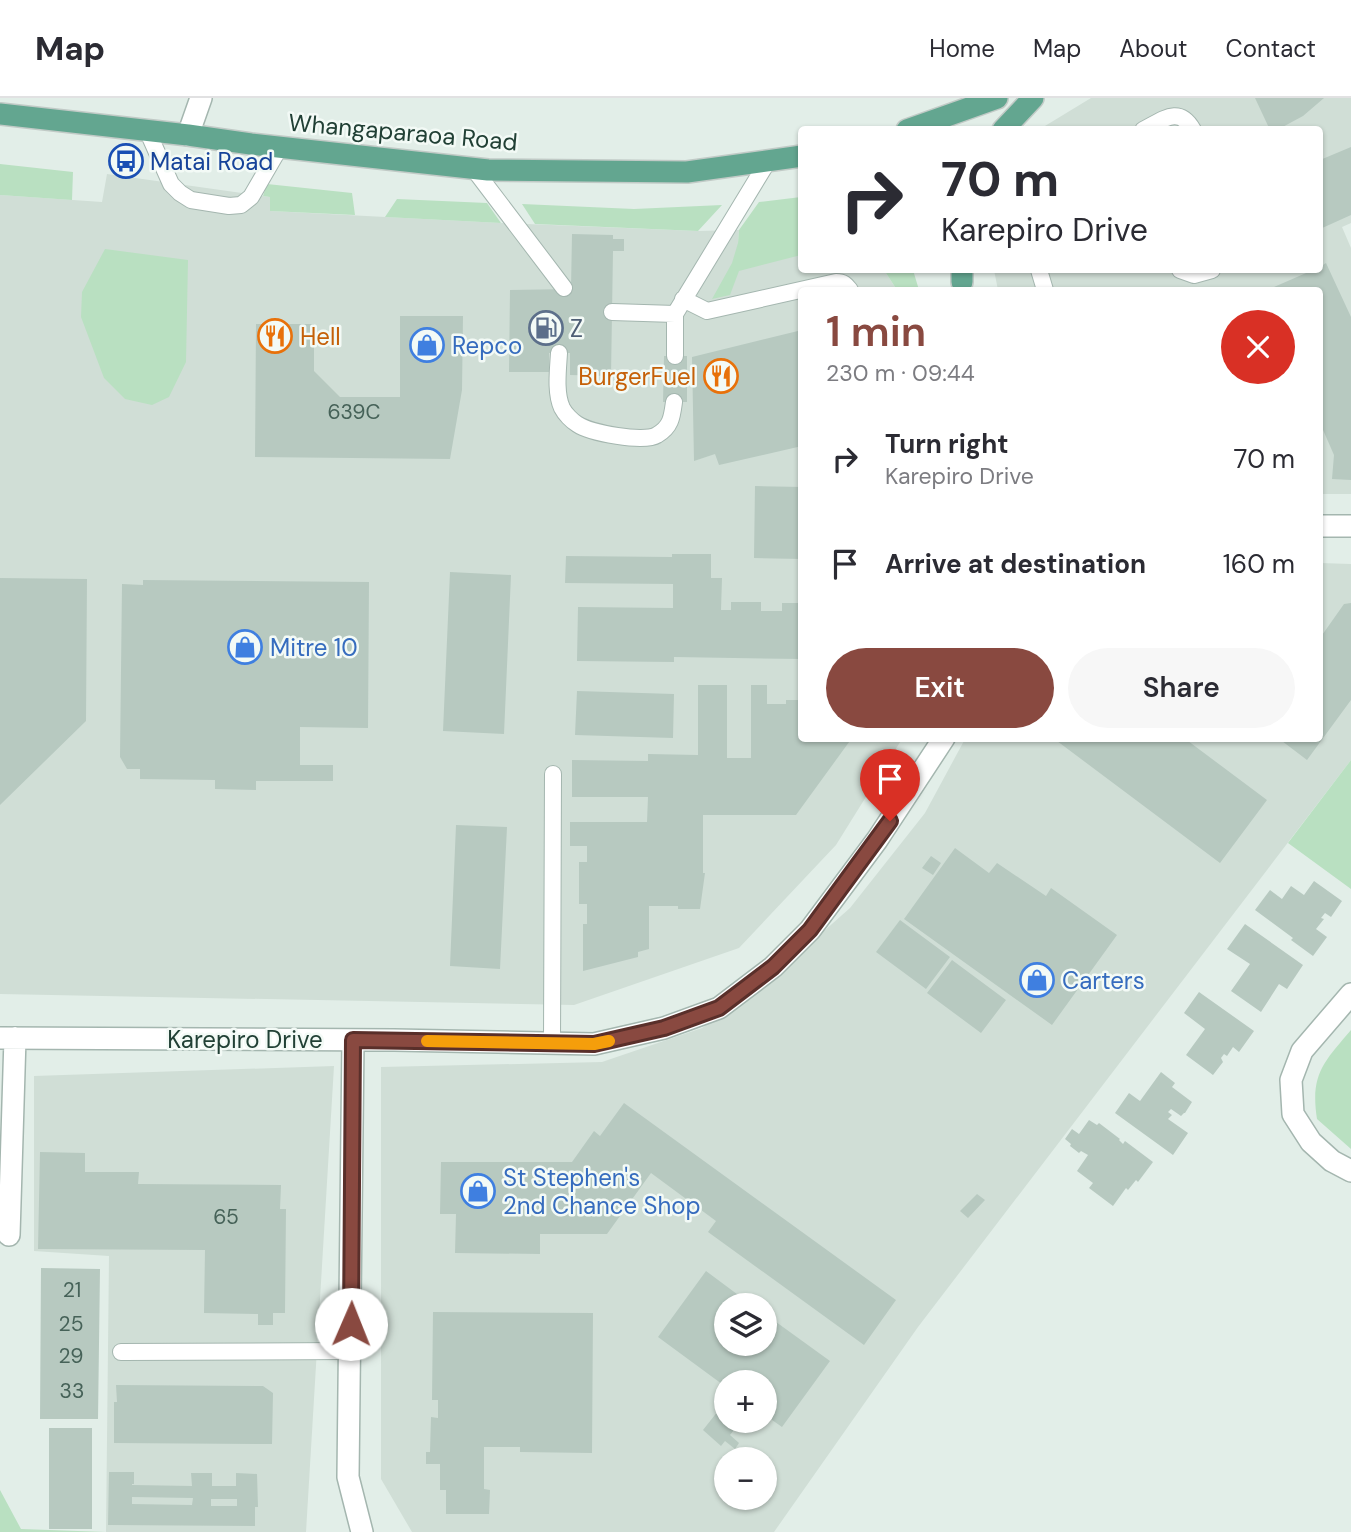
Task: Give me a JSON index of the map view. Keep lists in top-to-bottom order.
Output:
{
  "streets": {
    "main road": ["Whangaparaoa Road"],
    "street": ["Karepiro Drive"]
  },
  "places": {
    "bus stop": ["Matai Road"],
    "fuel station": ["Z"],
    "restaurant": ["Hell", "BurgerFuel"],
    "shop": [
      "Repco",
      "Mitre 10",
      "Carters",
      "St Stephen's 2nd Chance Shop"
    ]
  },
  "house_numbers": [
    "639C",
    "65",
    "21",
    "25",
    "29",
    "33"
  ],
  "page": {
    "header": "Map",
    "nav": [
      "Home",
      "Map",
      "About",
      "Contact"
    ],
    "turn": ["70 m", "Karepiro Drive"],
    "heading": ["1 min", "230 m · 09:44"],
    "list": [
      {
        "name": "Turn right",
        "note": "Karepiro Drive",
        "value": "70 m"
      },
      {
        "name": "Arrive at destination",
        "value": "160 m"
      }
    ],
    "buttons": ["Exit", "Share"],
    "map_buttons": ["+", "−"]
  }
}
